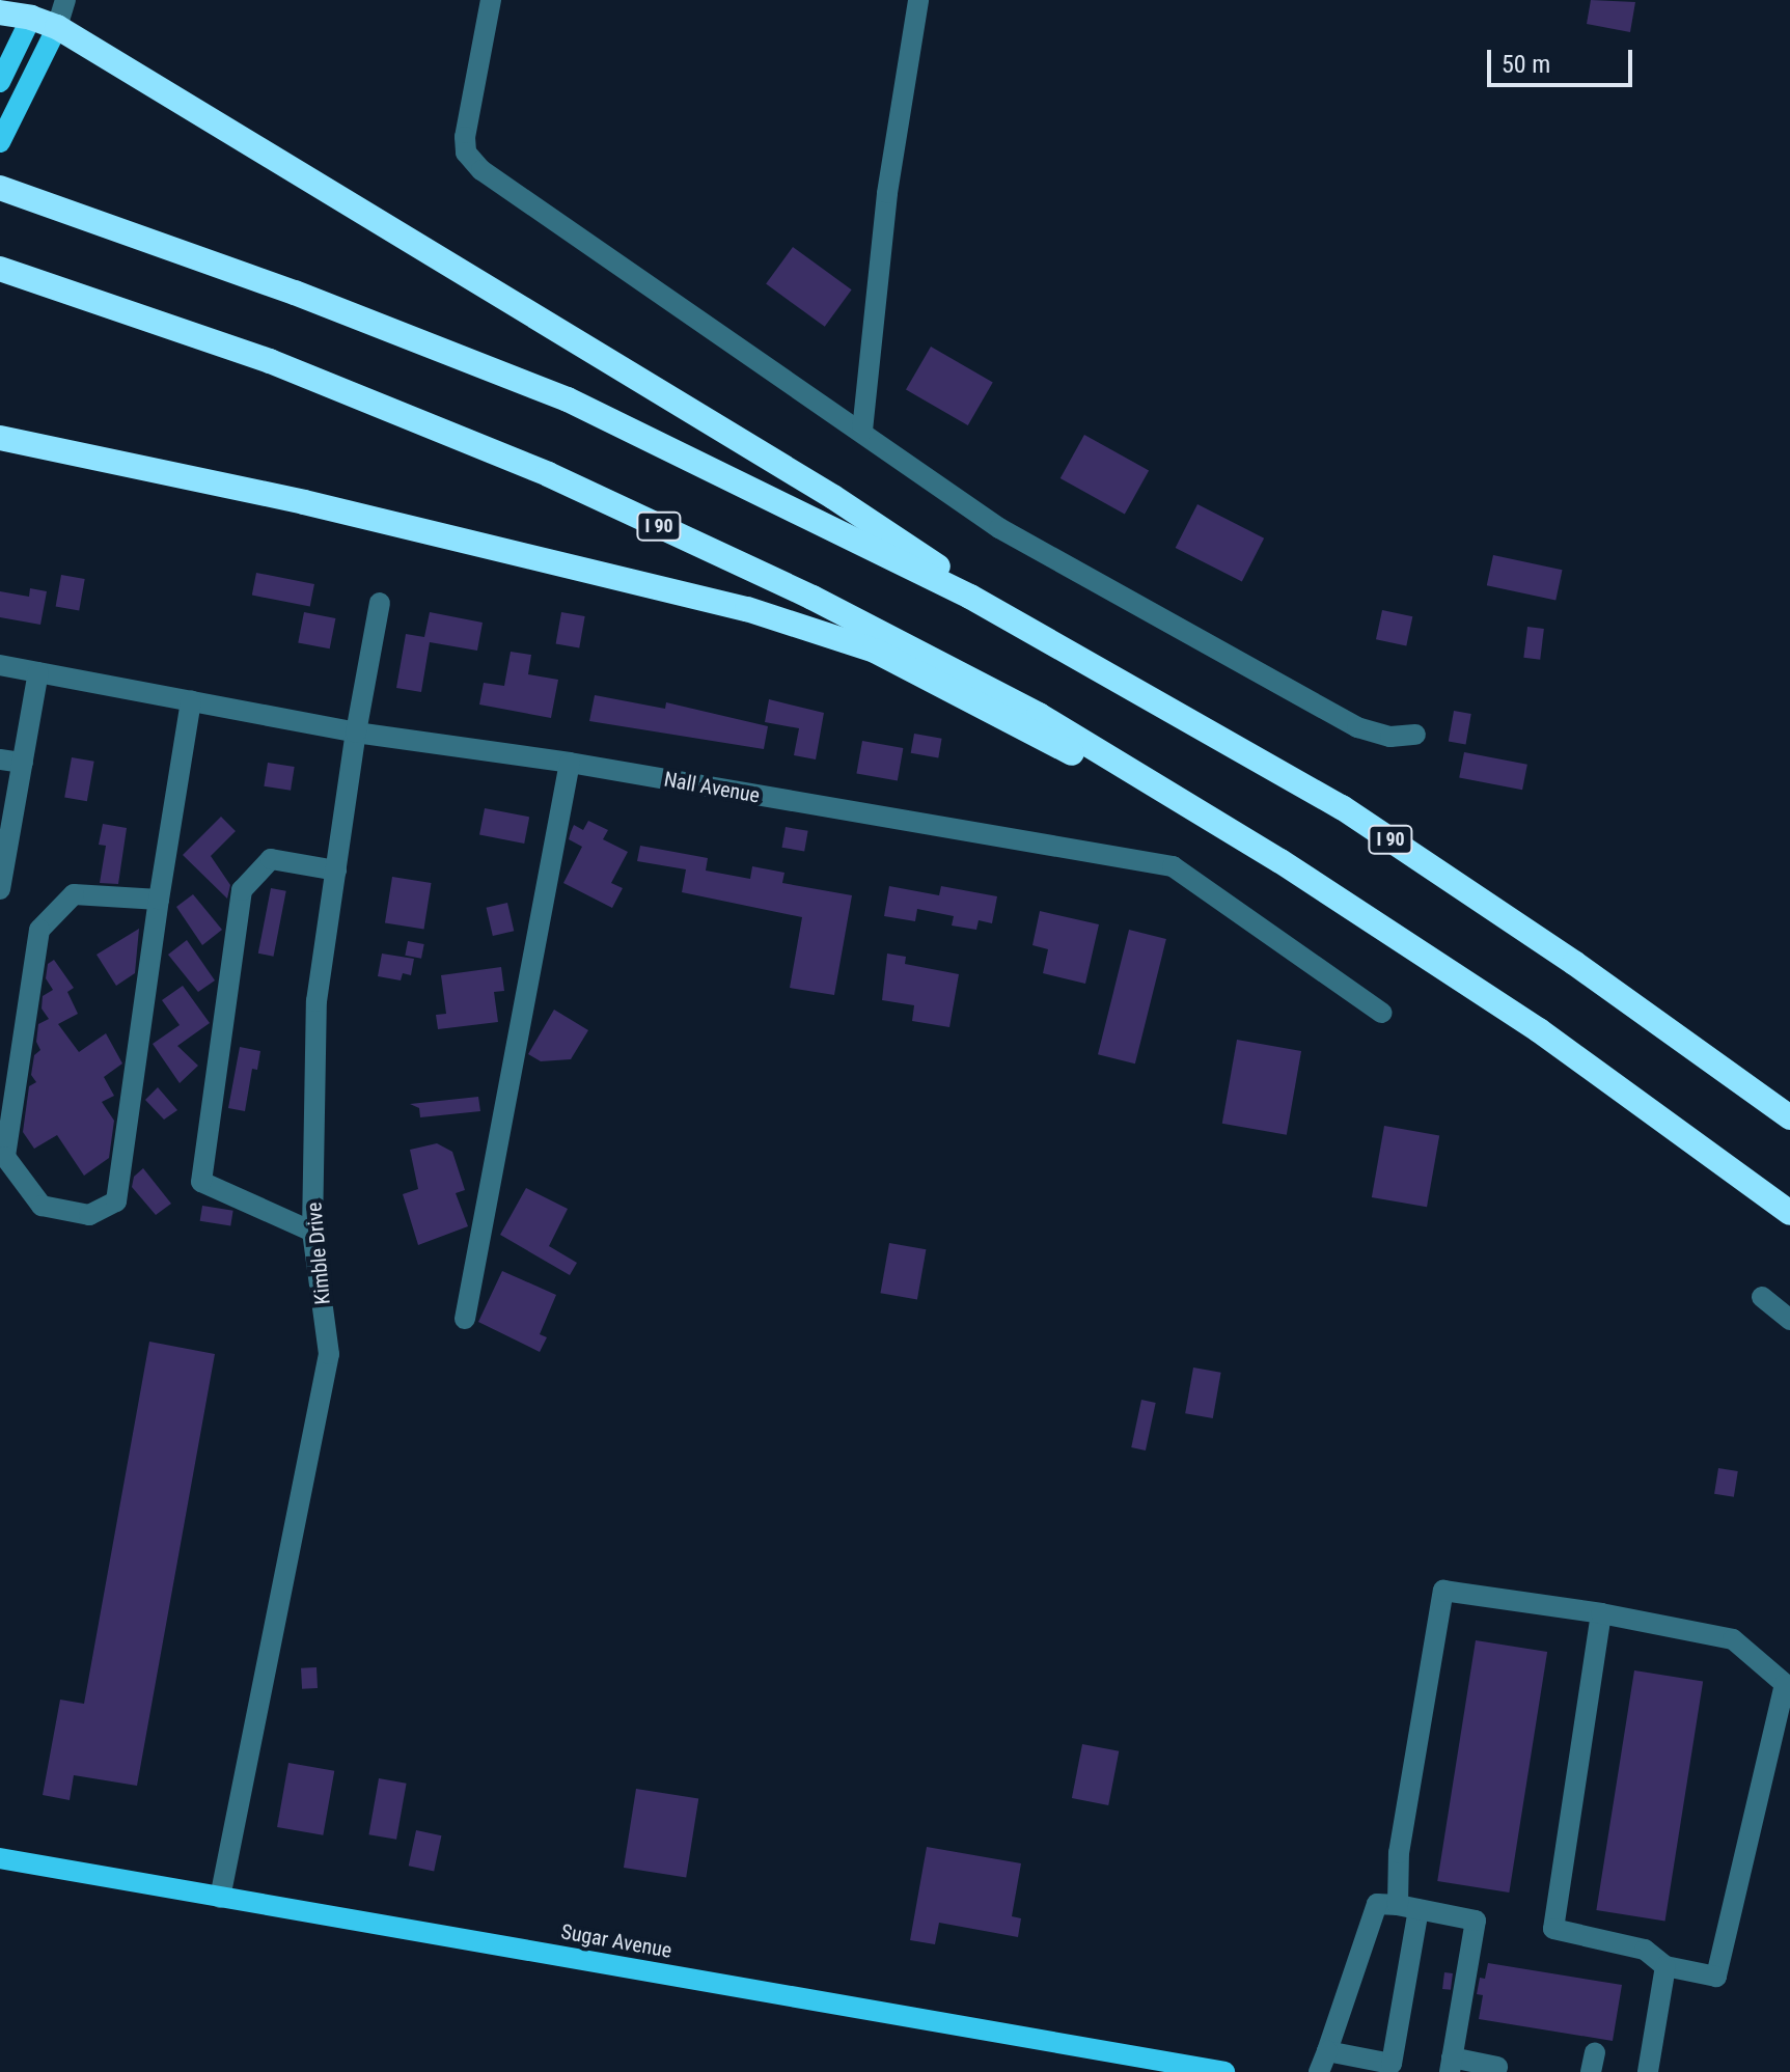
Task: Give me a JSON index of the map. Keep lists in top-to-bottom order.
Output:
{
  "streets": {
    "highway": ["I 90"],
    "main road": ["Sugar Avenue"],
    "street": ["Nall Avenue", "Kimble Drive"]
  },
  "crossings": [
    ["Nall Avenue", "Kimble Drive"],
    ["Kimble Drive", "Sugar Avenue"]
  ],
  "scale_bar": "50 m"
}
